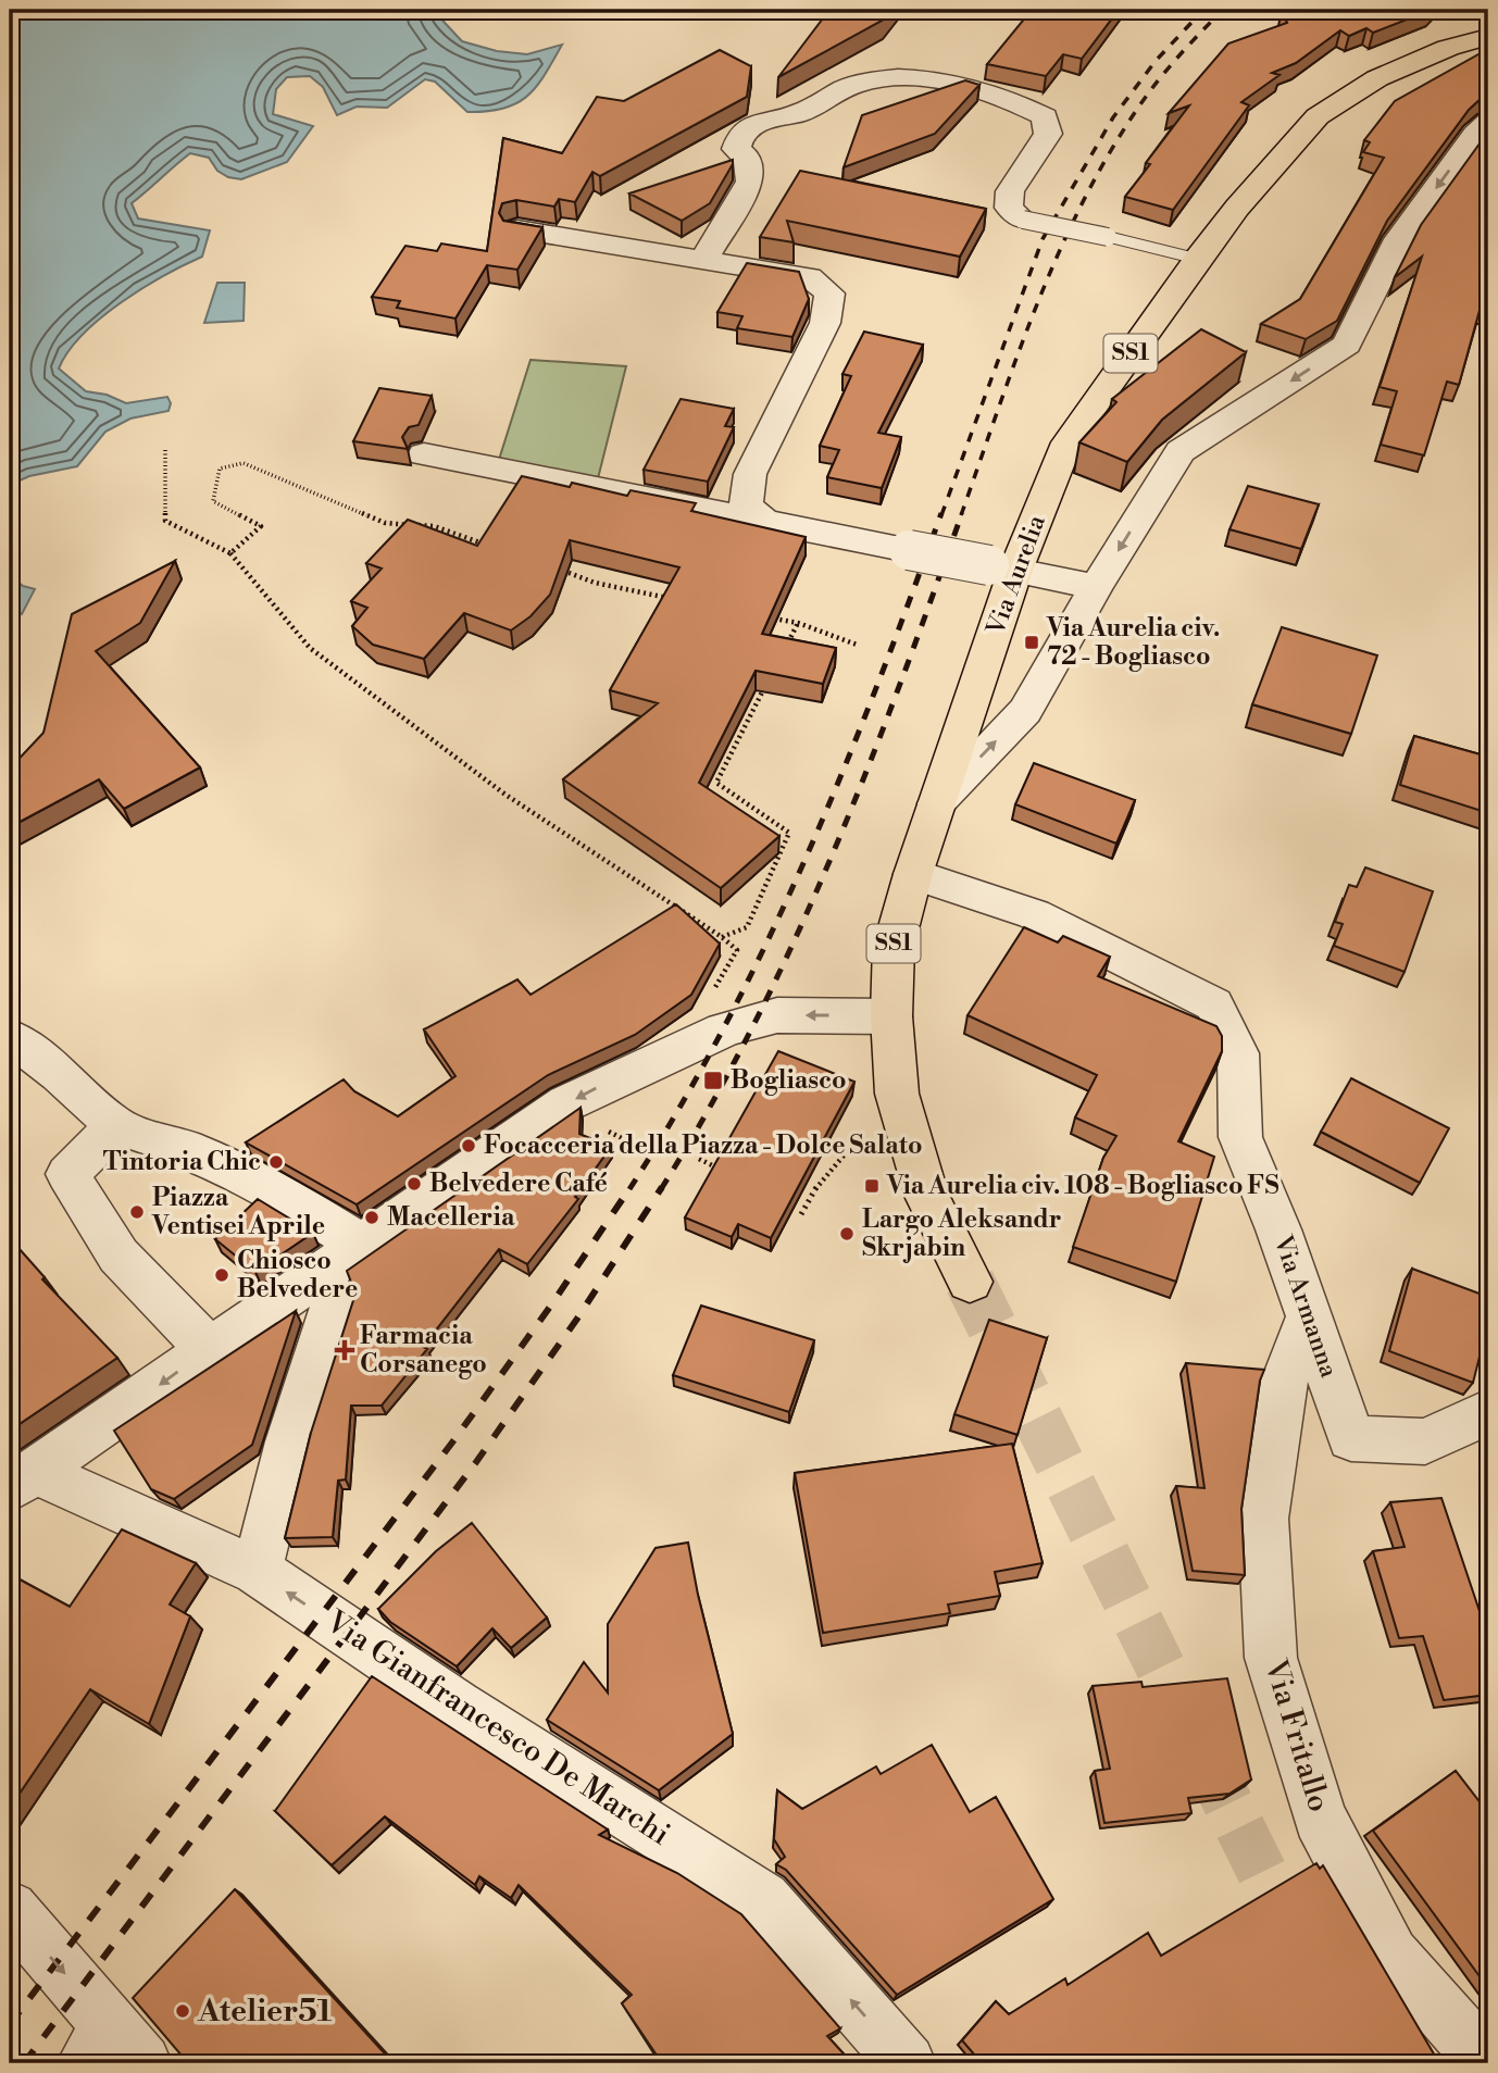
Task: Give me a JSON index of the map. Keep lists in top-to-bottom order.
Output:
{
  "streets": {
    "main road": ["SS1", "Via Aurelia"],
    "street": ["Via Armanna", "Via Gianfrancesco De Marchi", "Via Fritallo"]
  },
  "crossings": [
    ["Via Aurelia", "Via Armanna"],
    ["Via Armanna", "Via Fritallo"]
  ],
  "one_way": ["Via Gianfrancesco De Marchi"],
  "places": {
    "transit": ["Via Aurelia civ. 72 - Bogliasco", "Bogliasco", "Via Aurelia civ. 108 - Bogliasco FS"],
    "other": [
      "Focacceria della Piazza - Dolce Salato",
      "Tintoria Chic",
      "Belvedere Café",
      "Piazza Ventisei Aprile",
      "Macelleria",
      "Largo Aleksandr Skrjabin",
      "Chiosco Belvedere",
      "Atelier51"
    ],
    "health": ["Farmacia Corsanego"]
  }
}
